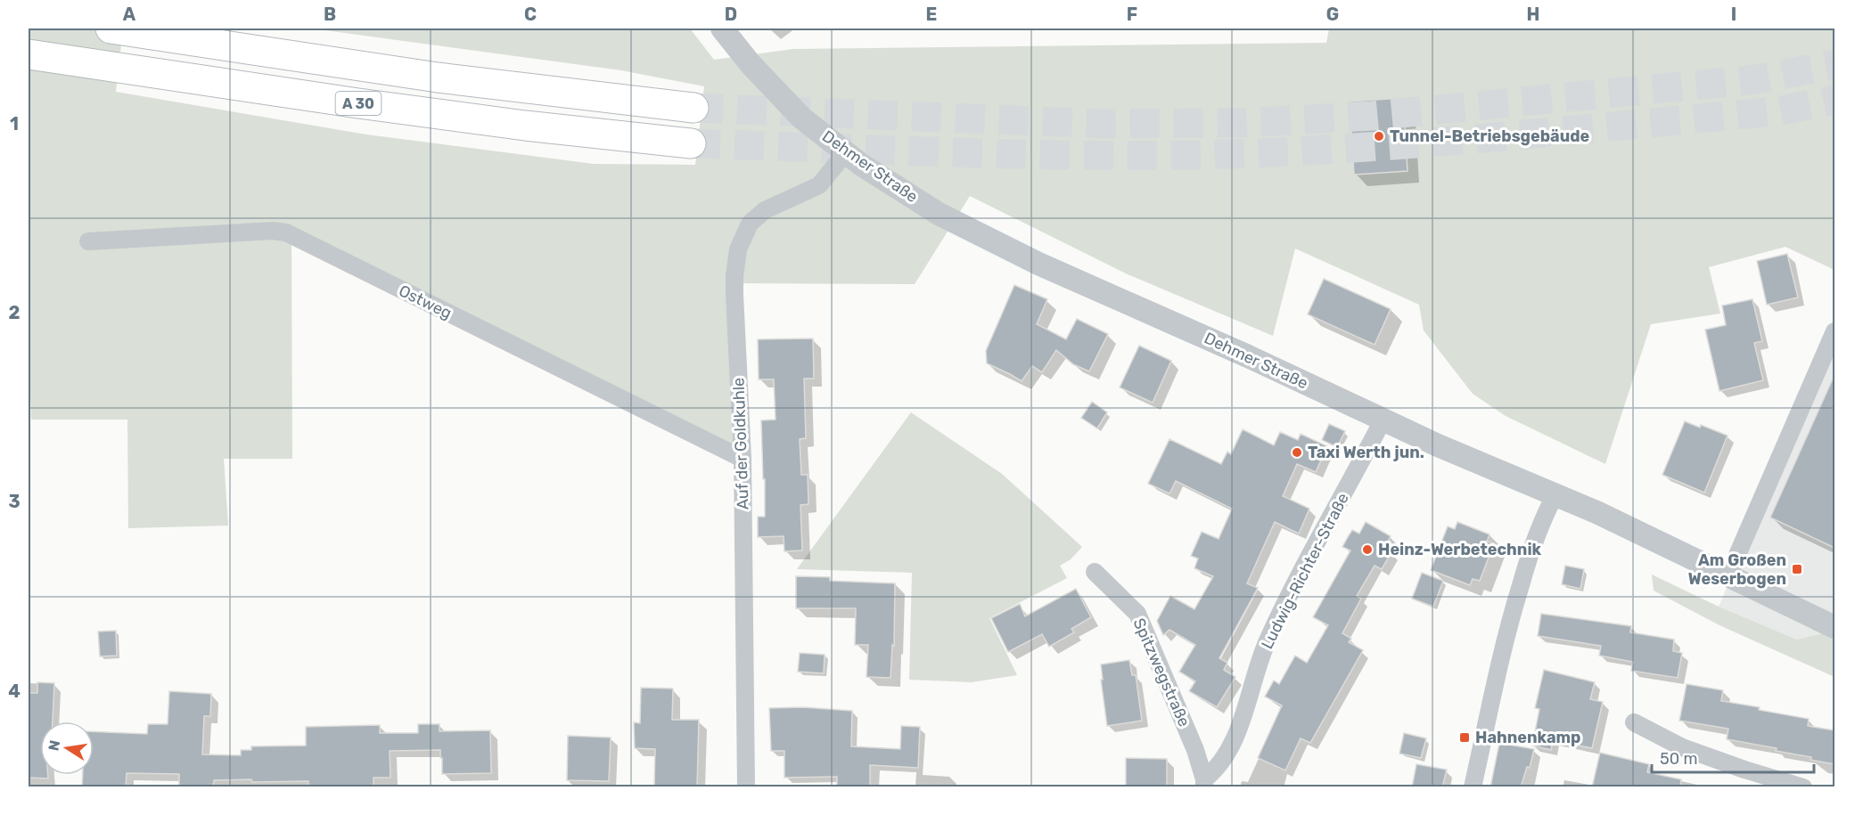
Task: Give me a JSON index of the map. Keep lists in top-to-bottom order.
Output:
{
  "streets": {
    "highway": ["A 30"],
    "street": [
      "Dehmer Straße",
      "Ostweg",
      "Auf der Goldkuhle",
      "Ludwig-Richter-Straße",
      "Spitzwegstraße"
    ]
  },
  "crossings": [
    ["Dehmer Straße", "Auf der Goldkuhle"],
    ["Dehmer Straße", "Ludwig-Richter-Straße"],
    ["Ostweg", "Auf der Goldkuhle"],
    ["Ludwig-Richter-Straße", "Spitzwegstraße"]
  ],
  "places": {
    "other": ["Tunnel-Betriebsgebäude", "Taxi Werth jun.", "Heinz-Werbetechnik"],
    "transit": ["Am Großen Weserbogen", "Hahnenkamp"]
  },
  "scale_bar": "50 m",
  "north": "left",
  "grid": {
    "columns": [
      "A",
      "B",
      "C",
      "D",
      "E",
      "F",
      "G",
      "H",
      "I"
    ],
    "rows": [
      "1",
      "2",
      "3",
      "4"
    ]
  }
}
